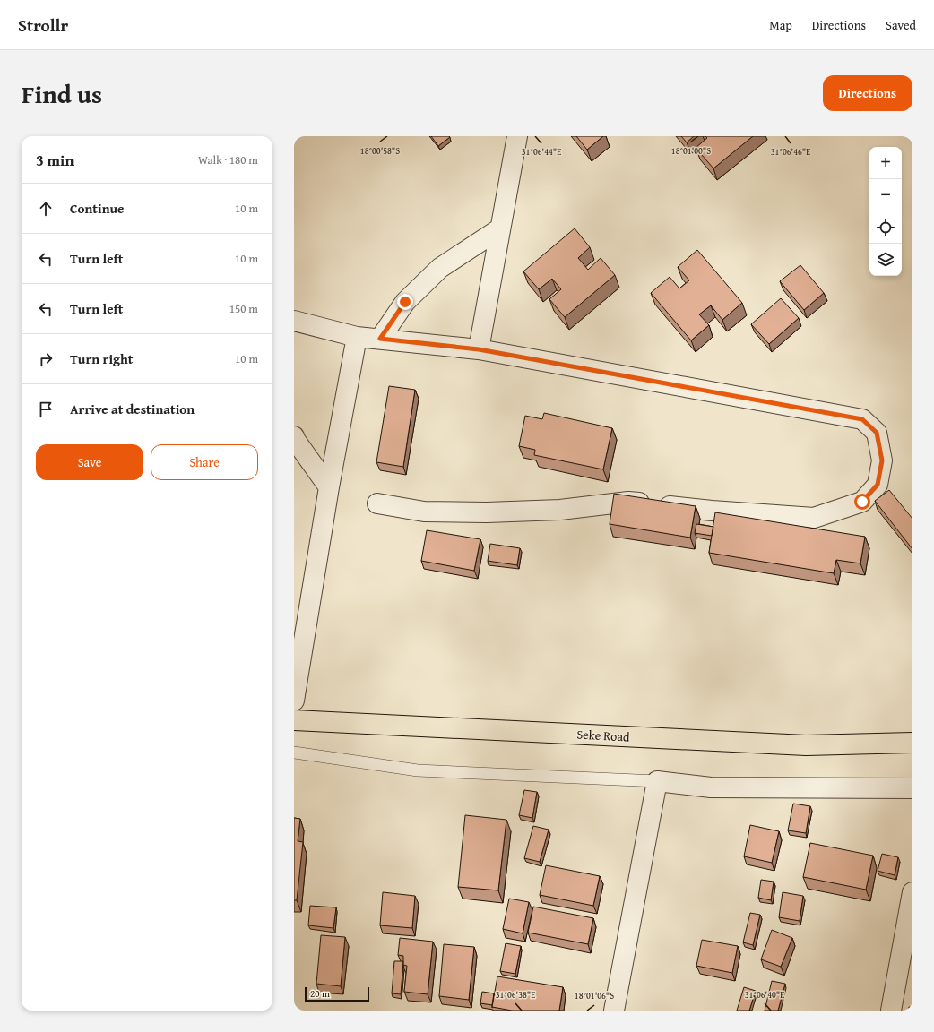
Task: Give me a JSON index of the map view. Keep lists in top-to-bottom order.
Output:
{
  "streets": {
    "main road": ["Seke Road"]
  },
  "scale_bar": "20 m",
  "page": {
    "header": "Strollr",
    "nav": ["Map", "Directions", "Saved"],
    "title": "Find us",
    "buttons": [
      "Directions",
      ["Save", "Share"]
    ],
    "heading": ["3 min", "Walk · 180 m"],
    "map_buttons": ["+", "−"],
    "list": [
      ["Continue", "10 m"],
      ["Turn left", "10 m"],
      ["Turn left", "150 m"],
      ["Turn right", "10 m"],
      "Arrive at destination"
    ],
    "scale": "20 m"
  },
  "coordinates": [
    "18°00'58\"S",
    "18°01'00\"S",
    "31°06'44\"E",
    "31°06'46\"E",
    "31°06'38\"E",
    "31°06'40\"E",
    "18°01'06\"S"
  ]
}
